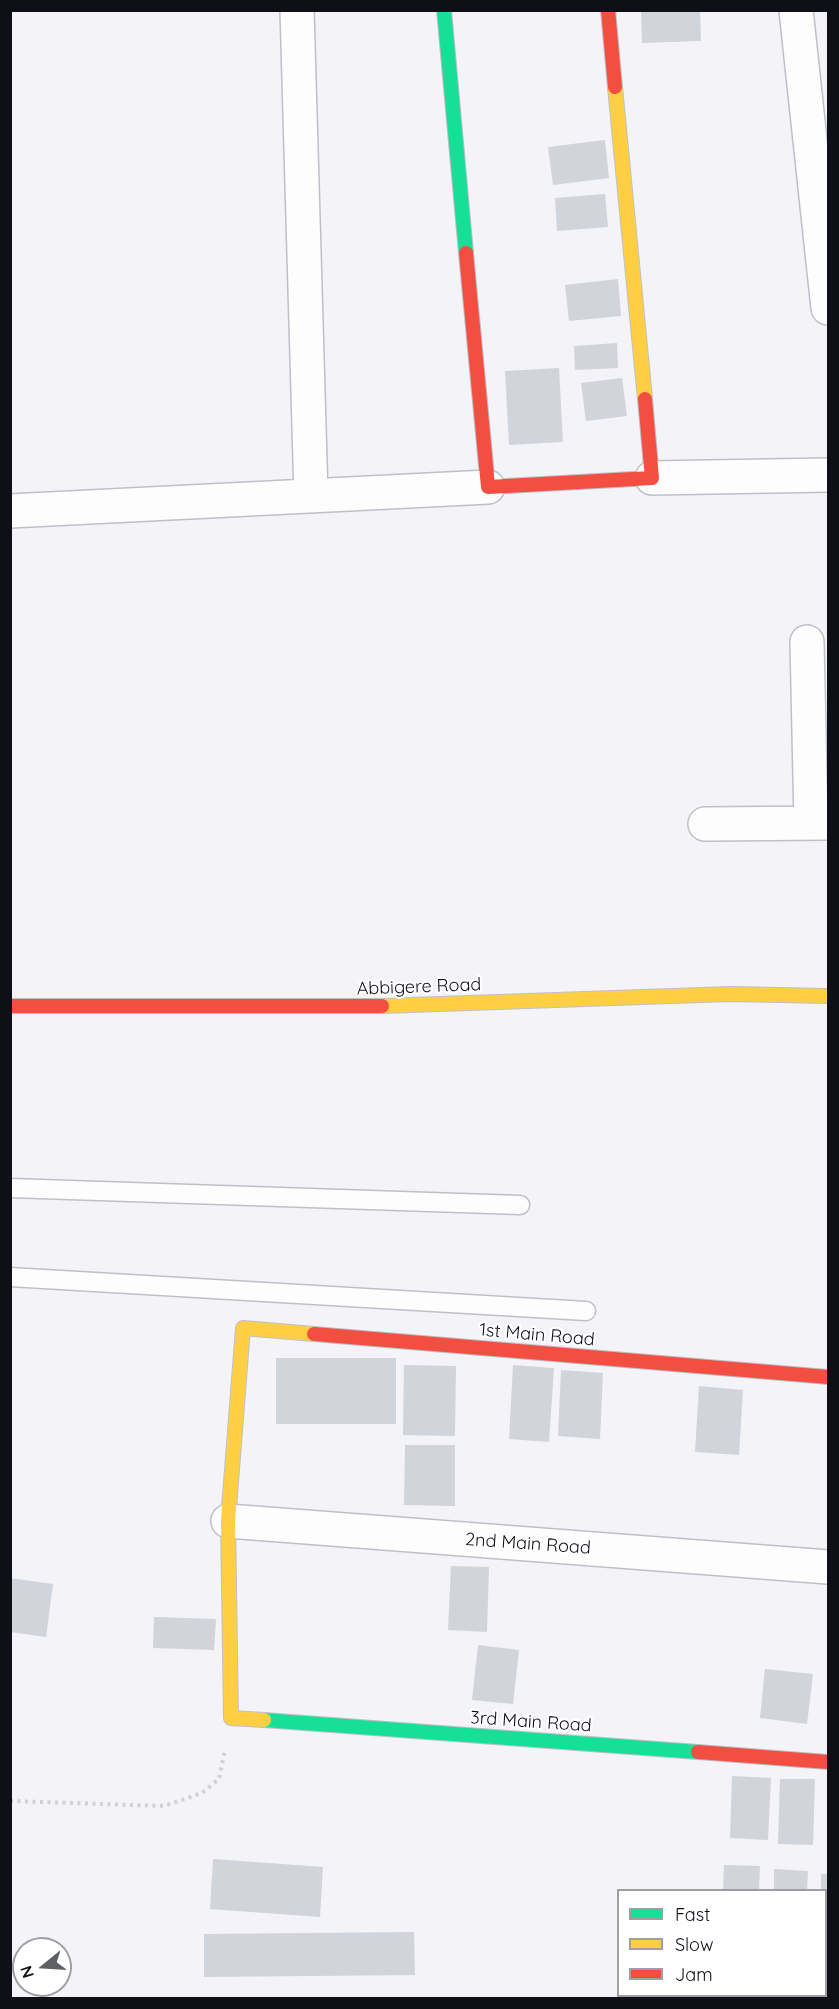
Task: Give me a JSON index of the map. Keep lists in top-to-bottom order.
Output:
{
  "streets": {
    "street": [
      "Abbigere Road",
      "1st Main Road",
      "2nd Main Road",
      "3rd Main Road"
    ]
  },
  "crossings": [
    ["1st Main Road", "2nd Main Road"]
  ],
  "legend": ["Fast", "Slow", "Jam"],
  "north": "left"
}
